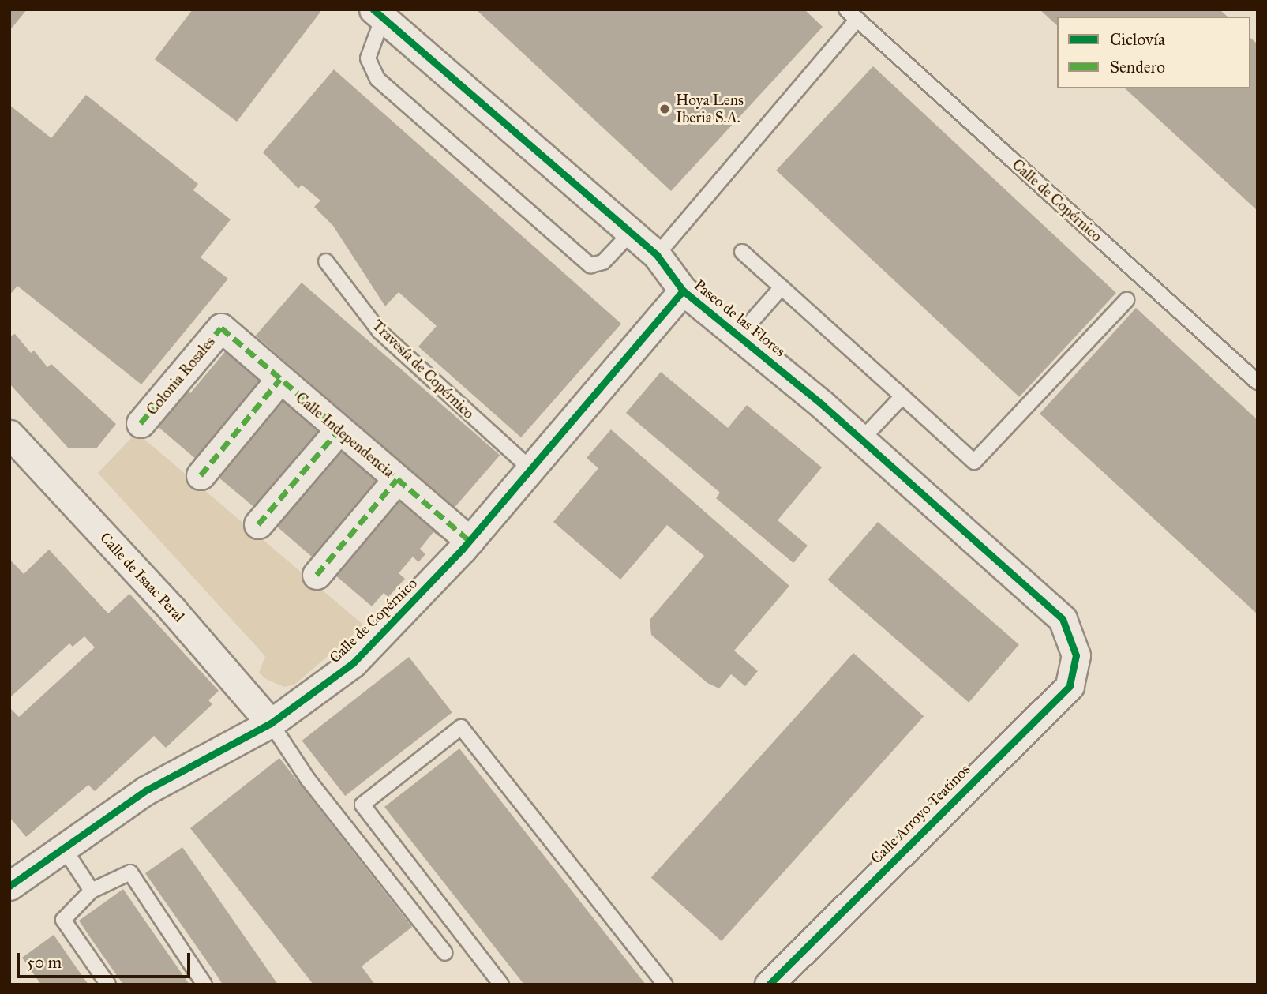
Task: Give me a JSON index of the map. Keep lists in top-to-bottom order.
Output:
{
  "streets": {
    "street": [
      "Calle de Copérnico",
      "Paseo de las Flores",
      "Colonia Rosales",
      "Calle Independencia",
      "Calle de Isaac Peral",
      "Calle Arroyo Teatinos"
    ],
    "lane": ["Travesía de Copérnico"]
  },
  "crossings": [
    ["Calle de Copérnico", "Paseo de las Flores"],
    ["Calle de Copérnico", "Travesía de Copérnico"],
    ["Calle de Copérnico", "Calle Independencia"],
    ["Calle de Copérnico", "Calle de Isaac Peral"],
    ["Paseo de las Flores", "Calle Arroyo Teatinos"],
    ["Colonia Rosales", "Calle Independencia"]
  ],
  "places": ["Hoya Lens Iberia S.A."],
  "legend": ["Ciclovía", "Sendero"],
  "scale_bar": "50 m"
}
